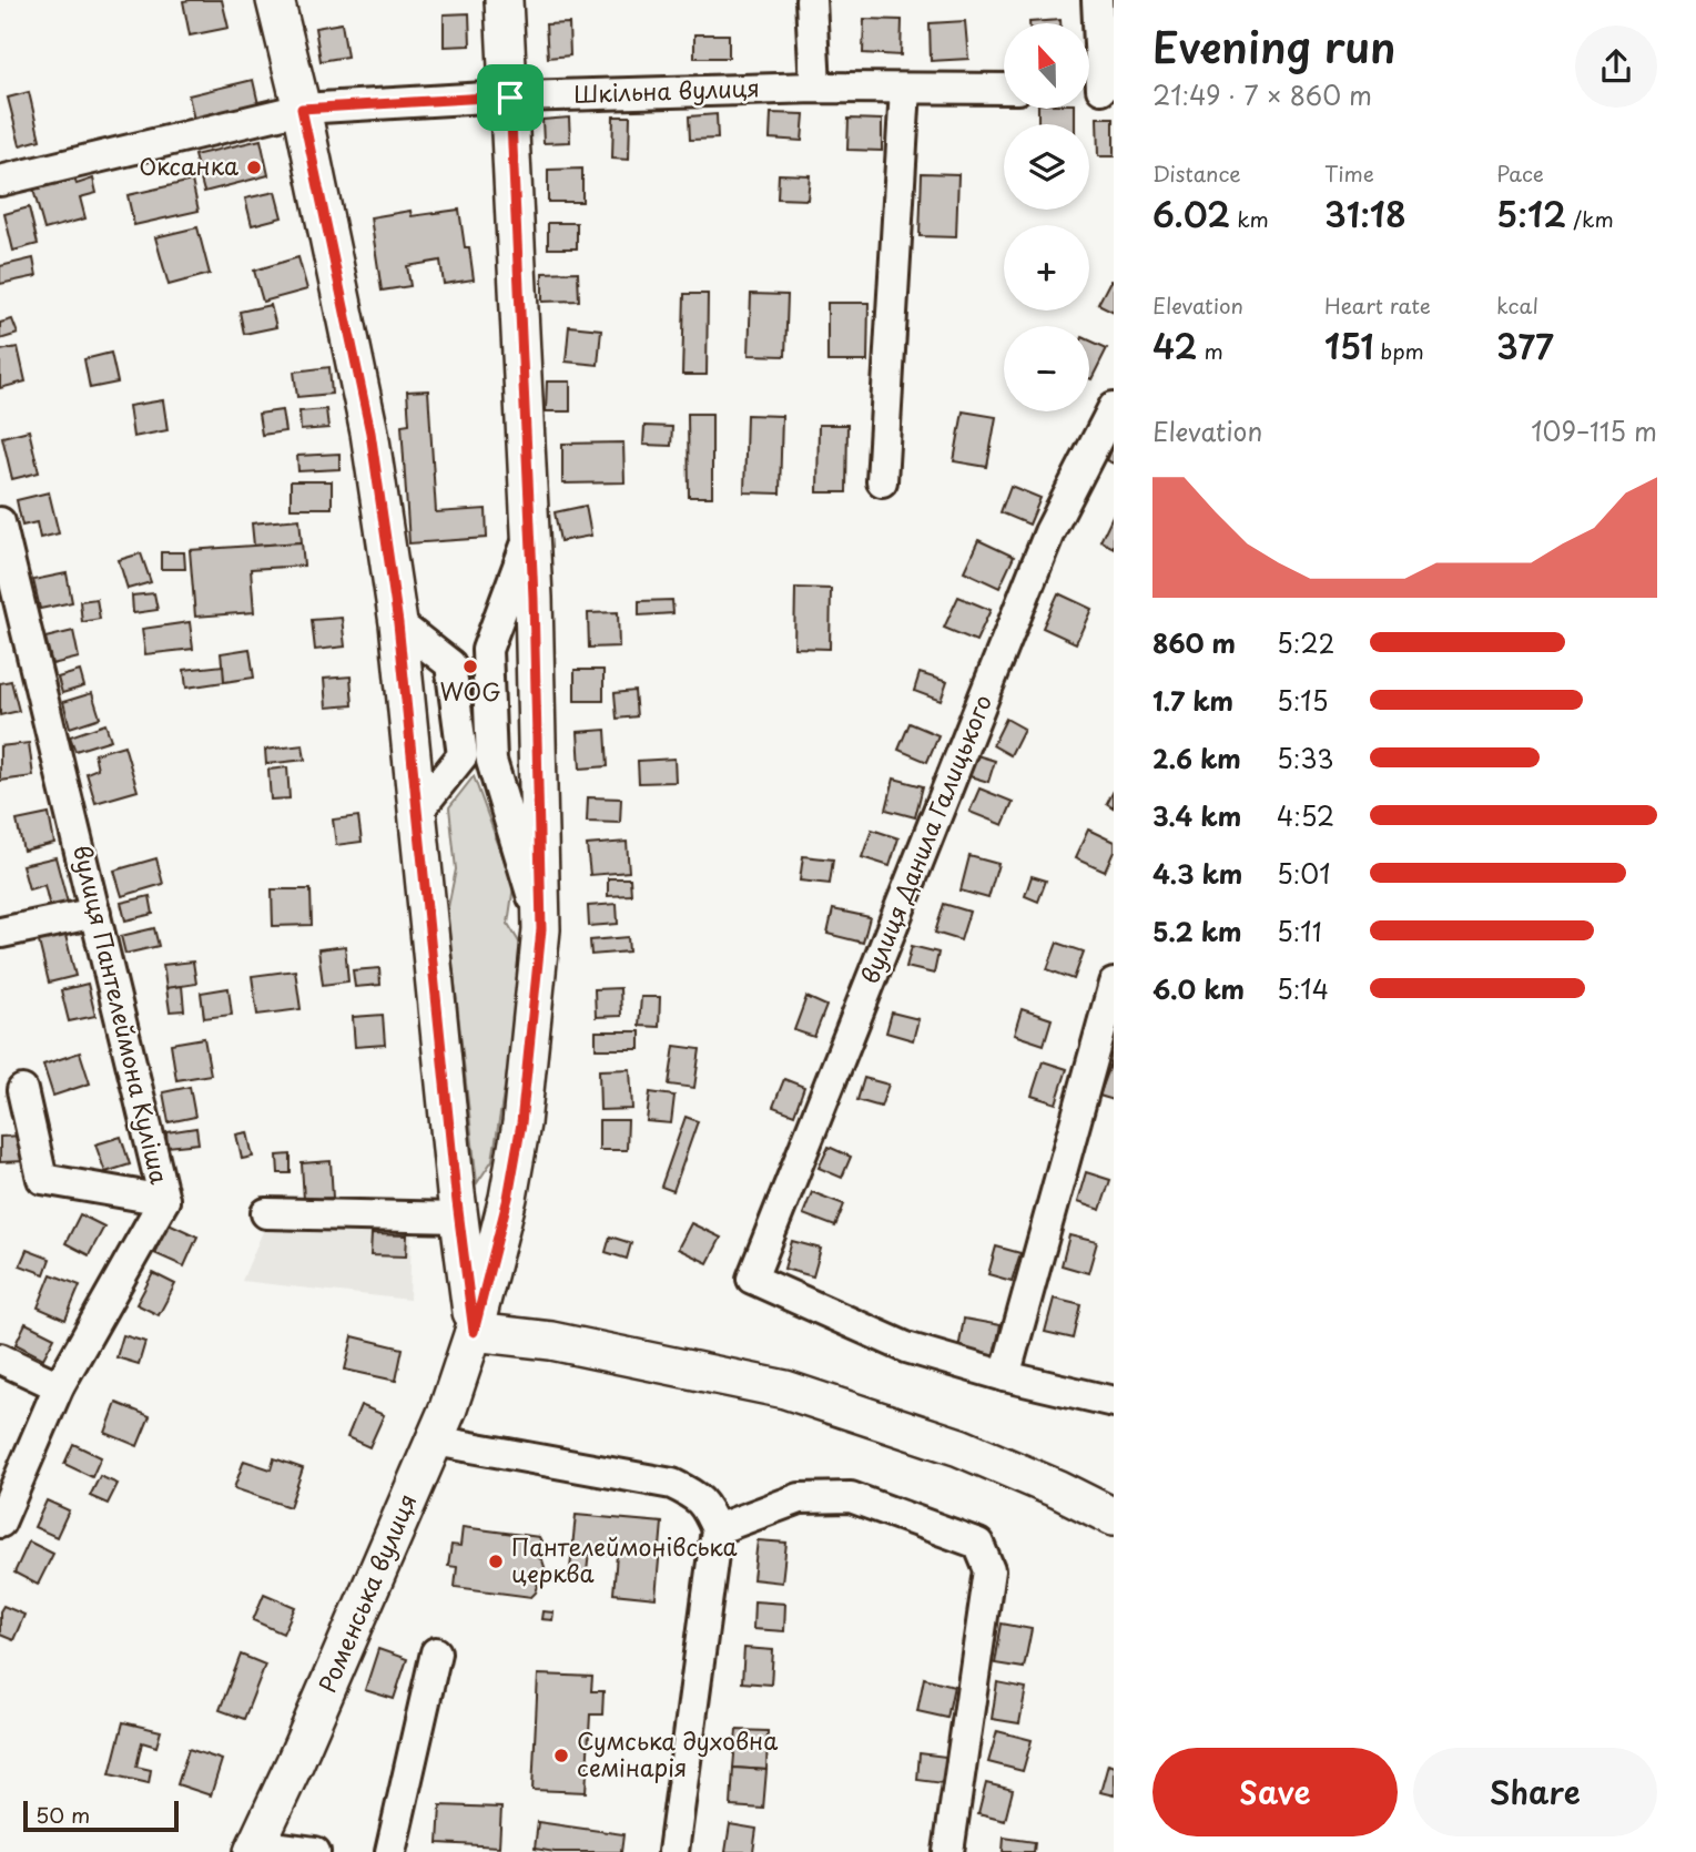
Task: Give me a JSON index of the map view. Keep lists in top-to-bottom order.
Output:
{
  "streets": {
    "main road": ["Роменська вулиця"],
    "street": ["Шкільна вулиця", "вулиця Данила Галицького", "вулиця Пантелеймона Куліша"]
  },
  "crossings": [
    ["Шкільна вулиця", "Роменська вулиця"]
  ],
  "places": [
    "Оксанка",
    "WOG",
    "Пантелеймонівська церква",
    "Сумська духовна семінарія"
  ],
  "scale_bar": "50 m",
  "north": "top",
  "page": {
    "heading": ["Evening run", "21:49 · 7 × 860 m"],
    "map_buttons": ["+", "−"],
    "stats": [
      ["Distance", "6.02 km"],
      ["Time", "31:18"],
      ["Pace", "5:12 /km"],
      ["Elevation", "42 m"],
      ["Heart rate", "151 bpm"],
      ["kcal", "377"]
    ],
    "chart": ["Elevation", "109–115 m"],
    "list": [
      {
        "name": "860 m",
        "note": "5:22"
      },
      {
        "name": "1.7 km",
        "note": "5:15"
      },
      {
        "name": "2.6 km",
        "note": "5:33"
      },
      {
        "name": "3.4 km",
        "note": "4:52"
      },
      {
        "name": "4.3 km",
        "note": "5:01"
      },
      {
        "name": "5.2 km",
        "note": "5:11"
      },
      {
        "name": "6.0 km",
        "note": "5:14"
      }
    ],
    "buttons": ["Save", "Share"],
    "scale": "50 m"
  }
}
